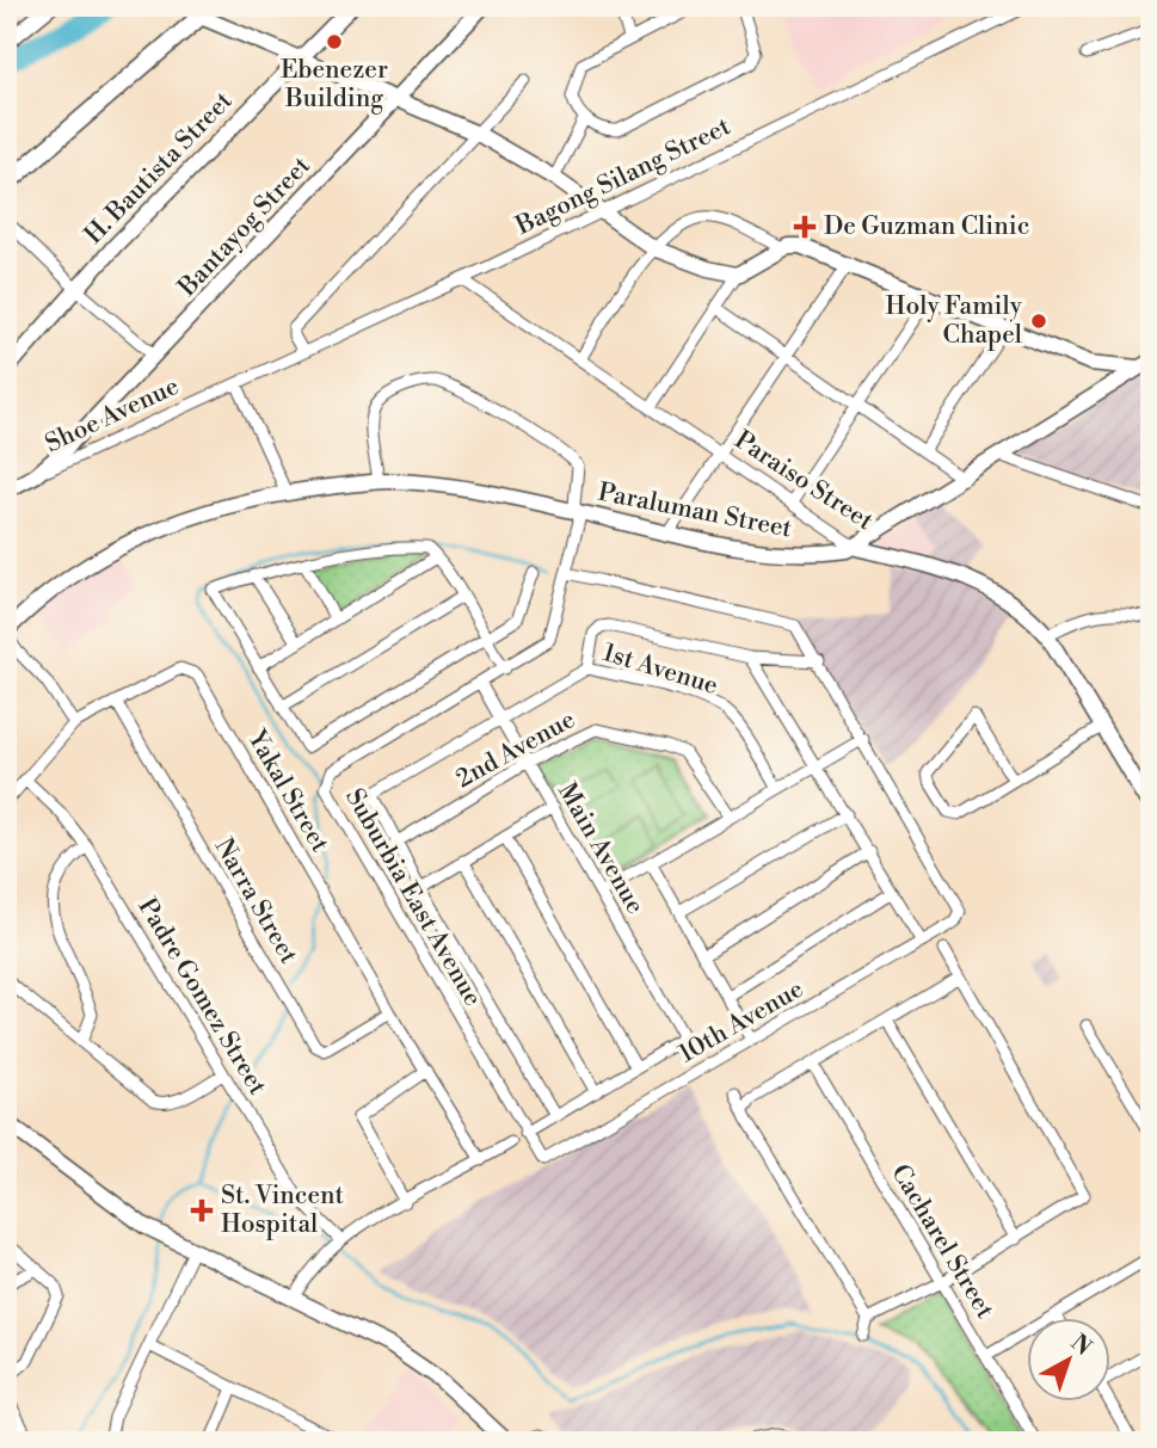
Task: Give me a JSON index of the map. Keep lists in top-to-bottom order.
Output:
{
  "streets": {
    "street": [
      "H. Bautista Street",
      "Bagong Silang Street",
      "Bantayog Street",
      "Shoe Avenue",
      "Paraiso Street",
      "Paraluman Street",
      "1st Avenue",
      "2nd Avenue",
      "Yakal Street",
      "Main Avenue",
      "Suburbia East Avenue",
      "Narra Street",
      "Padre Gomez Street",
      "10th Avenue",
      "Cacharel Street"
    ]
  },
  "crossings": [
    ["Bagong Silang Street", "Shoe Avenue"],
    ["Bagong Silang Street", "Paraiso Street"],
    ["Bantayog Street", "Shoe Avenue"],
    ["Paraiso Street", "Paraluman Street"],
    ["Paraluman Street", "Suburbia East Avenue"],
    ["1st Avenue", "2nd Avenue"],
    ["1st Avenue", "Main Avenue"],
    ["2nd Avenue", "Main Avenue"],
    ["Yakal Street", "Narra Street"],
    ["Main Avenue", "Suburbia East Avenue"],
    ["Suburbia East Avenue", "10th Avenue"]
  ],
  "places": {
    "other": ["Ebenezer Building", "Holy Family Chapel"],
    "health": ["De Guzman Clinic", "St. Vincent Hospital"]
  },
  "north": "top right"
}
